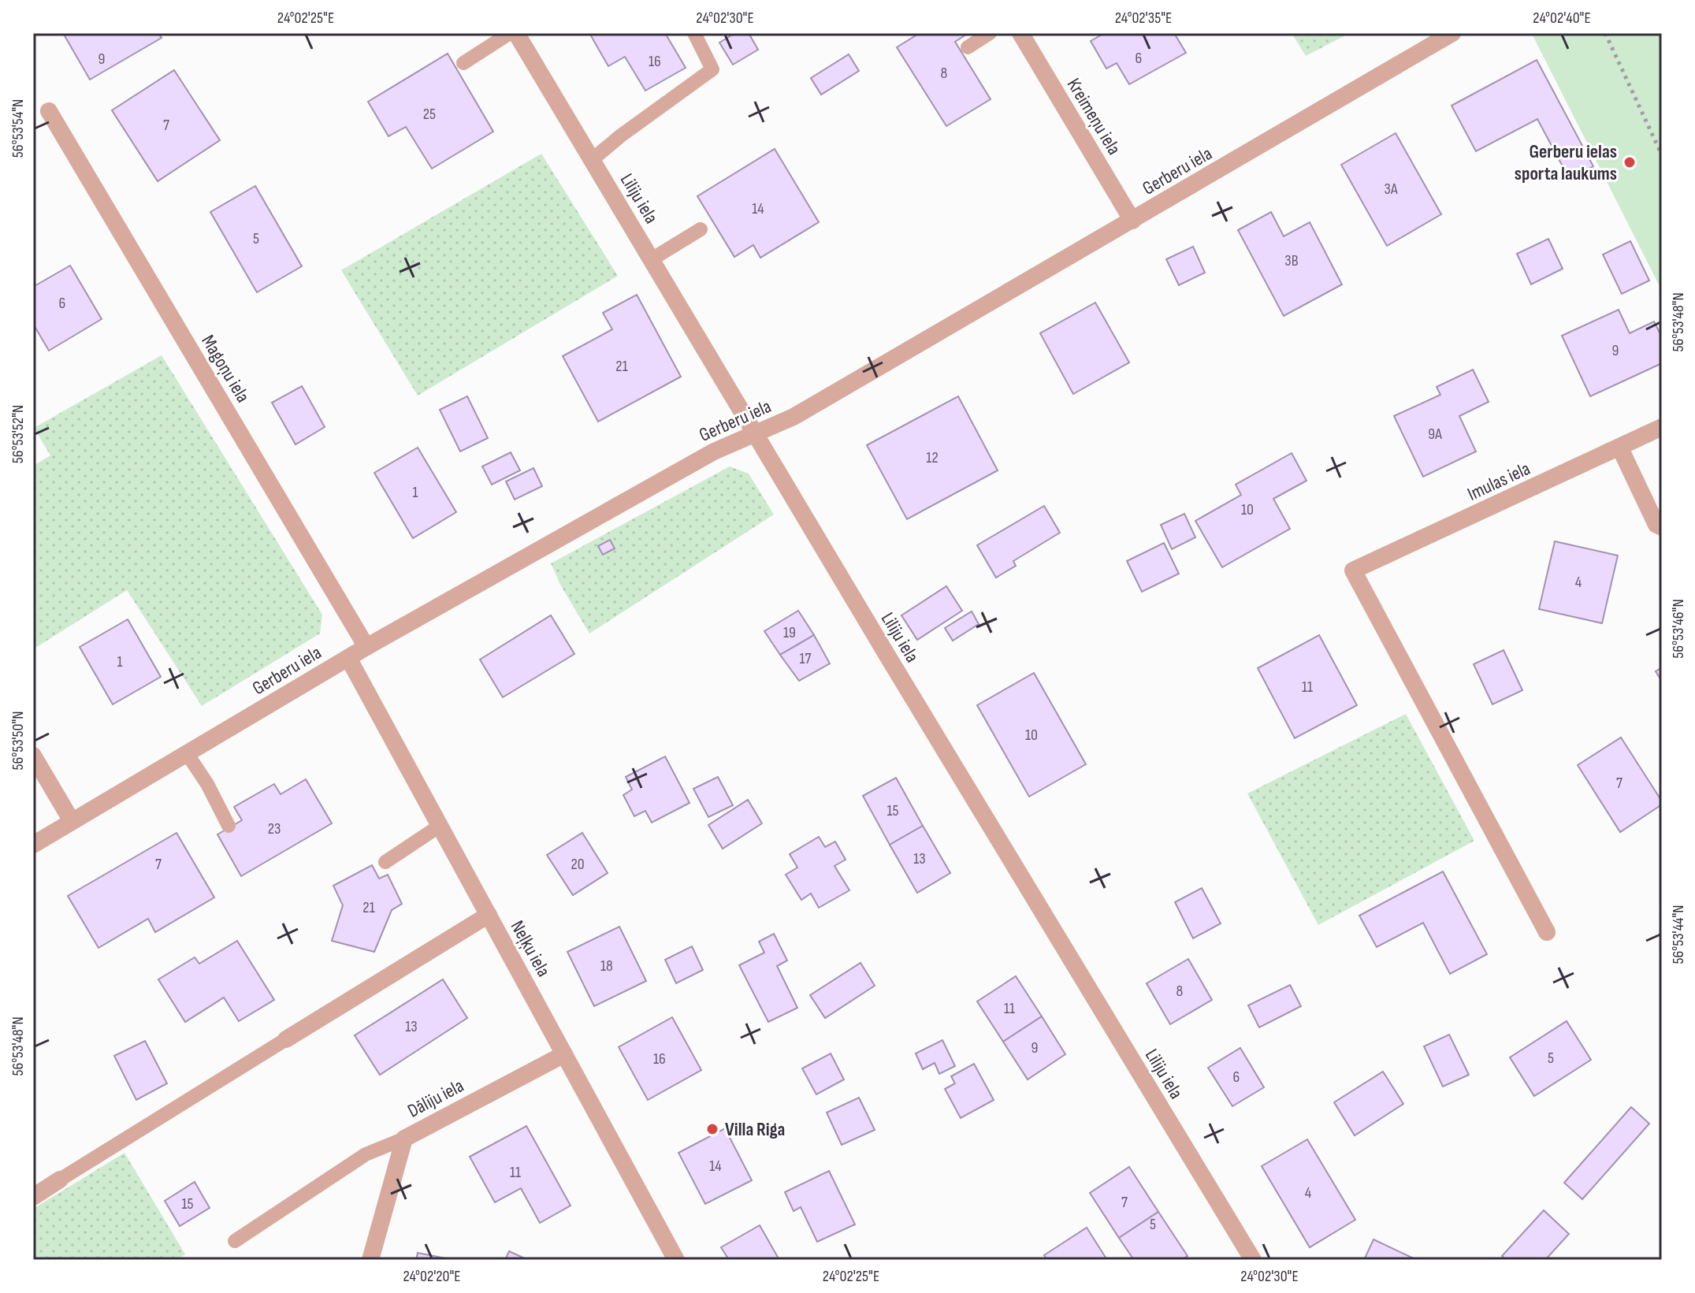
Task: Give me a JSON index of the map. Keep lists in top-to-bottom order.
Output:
{
  "streets": {
    "street": [
      "Kreimeņu iela",
      "Gerberu iela",
      "Liliju iela",
      "Magoņu iela",
      "Imulas iela",
      "Neļķu iela",
      "Dāliju iela"
    ]
  },
  "crossings": [
    ["Kreimeņu iela", "Gerberu iela"],
    ["Gerberu iela", "Liliju iela"],
    ["Gerberu iela", "Magoņu iela"],
    ["Gerberu iela", "Neļķu iela"],
    ["Neļķu iela", "Dāliju iela"]
  ],
  "places": ["Gerberu ielas sporta laukums", "Villa Riga"],
  "house_numbers": [
    "6",
    "9",
    "16",
    "8",
    "25",
    "7",
    "3A",
    "14",
    "5",
    "3B",
    "6",
    "9",
    "21",
    "9A",
    "12",
    "1",
    "10",
    "4",
    "19",
    "17",
    "1",
    "11",
    "10",
    "7",
    "15",
    "23",
    "13",
    "7",
    "20",
    "21",
    "18",
    "8",
    "11",
    "13",
    "9",
    "5",
    "16",
    "6",
    "14",
    "11",
    "4",
    "7",
    "15",
    "5"
  ],
  "coordinates": [
    "24°02'25\"E",
    "24°02'30\"E",
    "24°02'35\"E",
    "24°02'40\"E",
    "56°53'54\"N",
    "56°53'48\"N",
    "56°53'52\"N",
    "56°53'46\"N",
    "56°53'50\"N",
    "56°53'44\"N",
    "24°02'20\"E"
  ]
}
